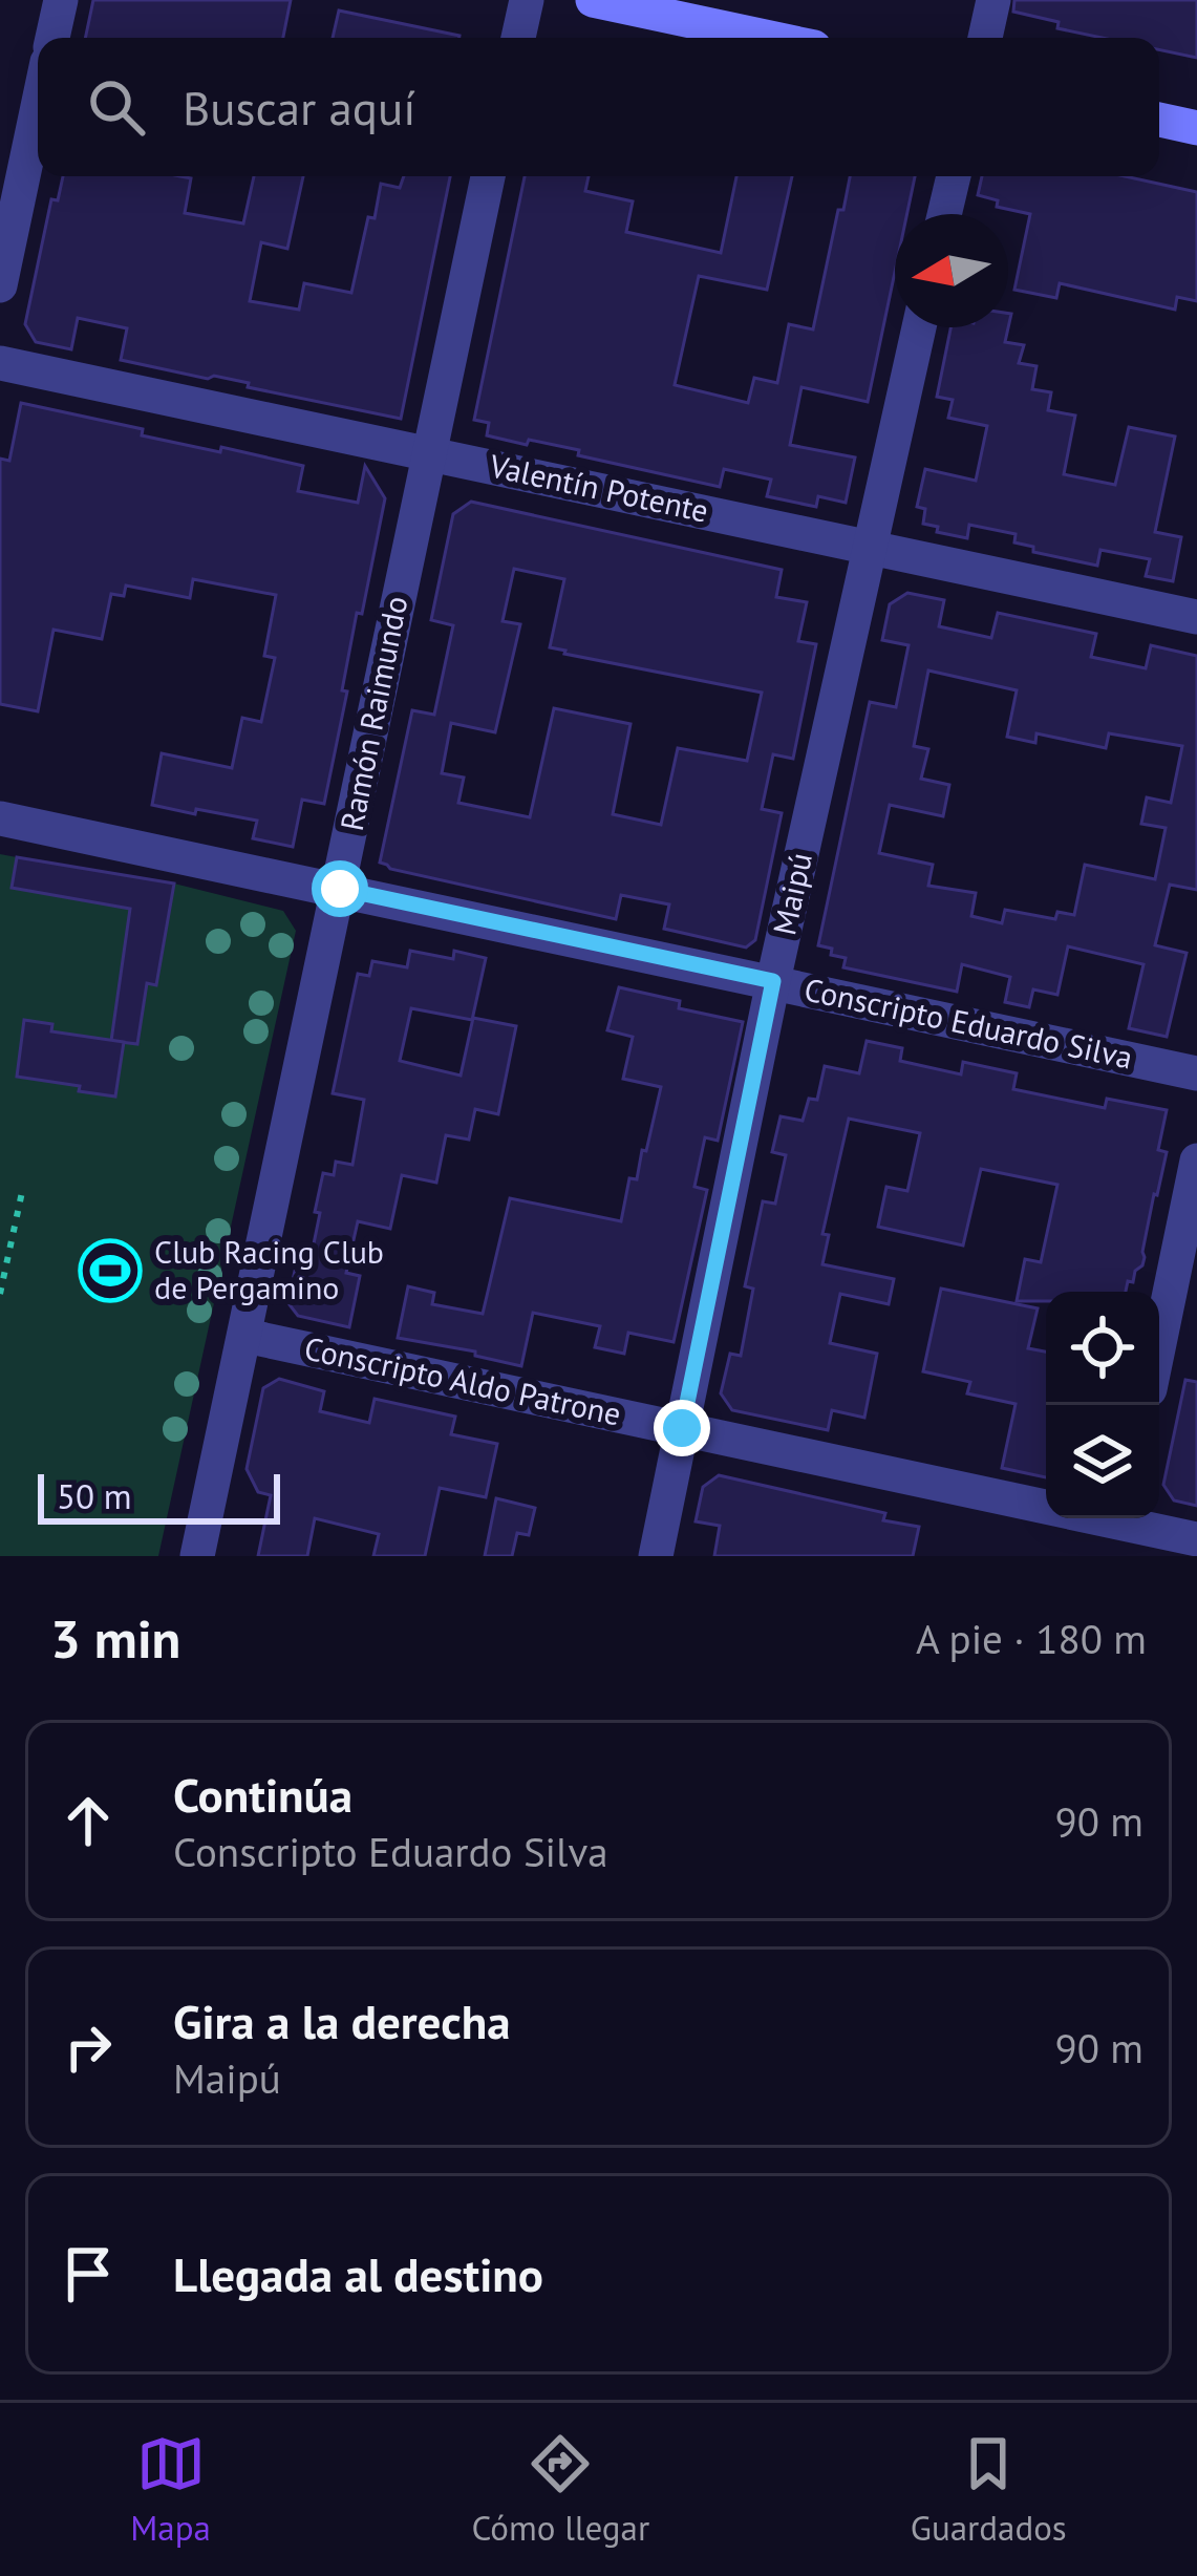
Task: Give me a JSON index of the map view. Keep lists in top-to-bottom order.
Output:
{
  "streets": {
    "street": [
      "Valentín Potente",
      "Ramón Raimundo",
      "Maipú",
      "Conscripto Eduardo Silva",
      "Conscripto Aldo Patrone"
    ]
  },
  "crossings": [
    ["Valentín Potente", "Ramón Raimundo"],
    ["Valentín Potente", "Maipú"],
    ["Ramón Raimundo", "Conscripto Eduardo Silva"],
    ["Ramón Raimundo", "Conscripto Aldo Patrone"],
    ["Maipú", "Conscripto Eduardo Silva"],
    ["Maipú", "Conscripto Aldo Patrone"]
  ],
  "places": {
    "sports": ["Club Racing Club de Pergamino"]
  },
  "scale_bar": "50 m",
  "north": "left",
  "page": {
    "search": "Buscar aquí",
    "scale": "50 m",
    "heading": ["3 min", "A pie · 180 m"],
    "list": [
      ["Continúa", "Conscripto Eduardo Silva", "90 m"],
      ["Gira a la derecha", "Maipú", "90 m"],
      "Llegada al destino"
    ],
    "nav": ["Mapa", "Cómo llegar", "Guardados"]
  }
}
